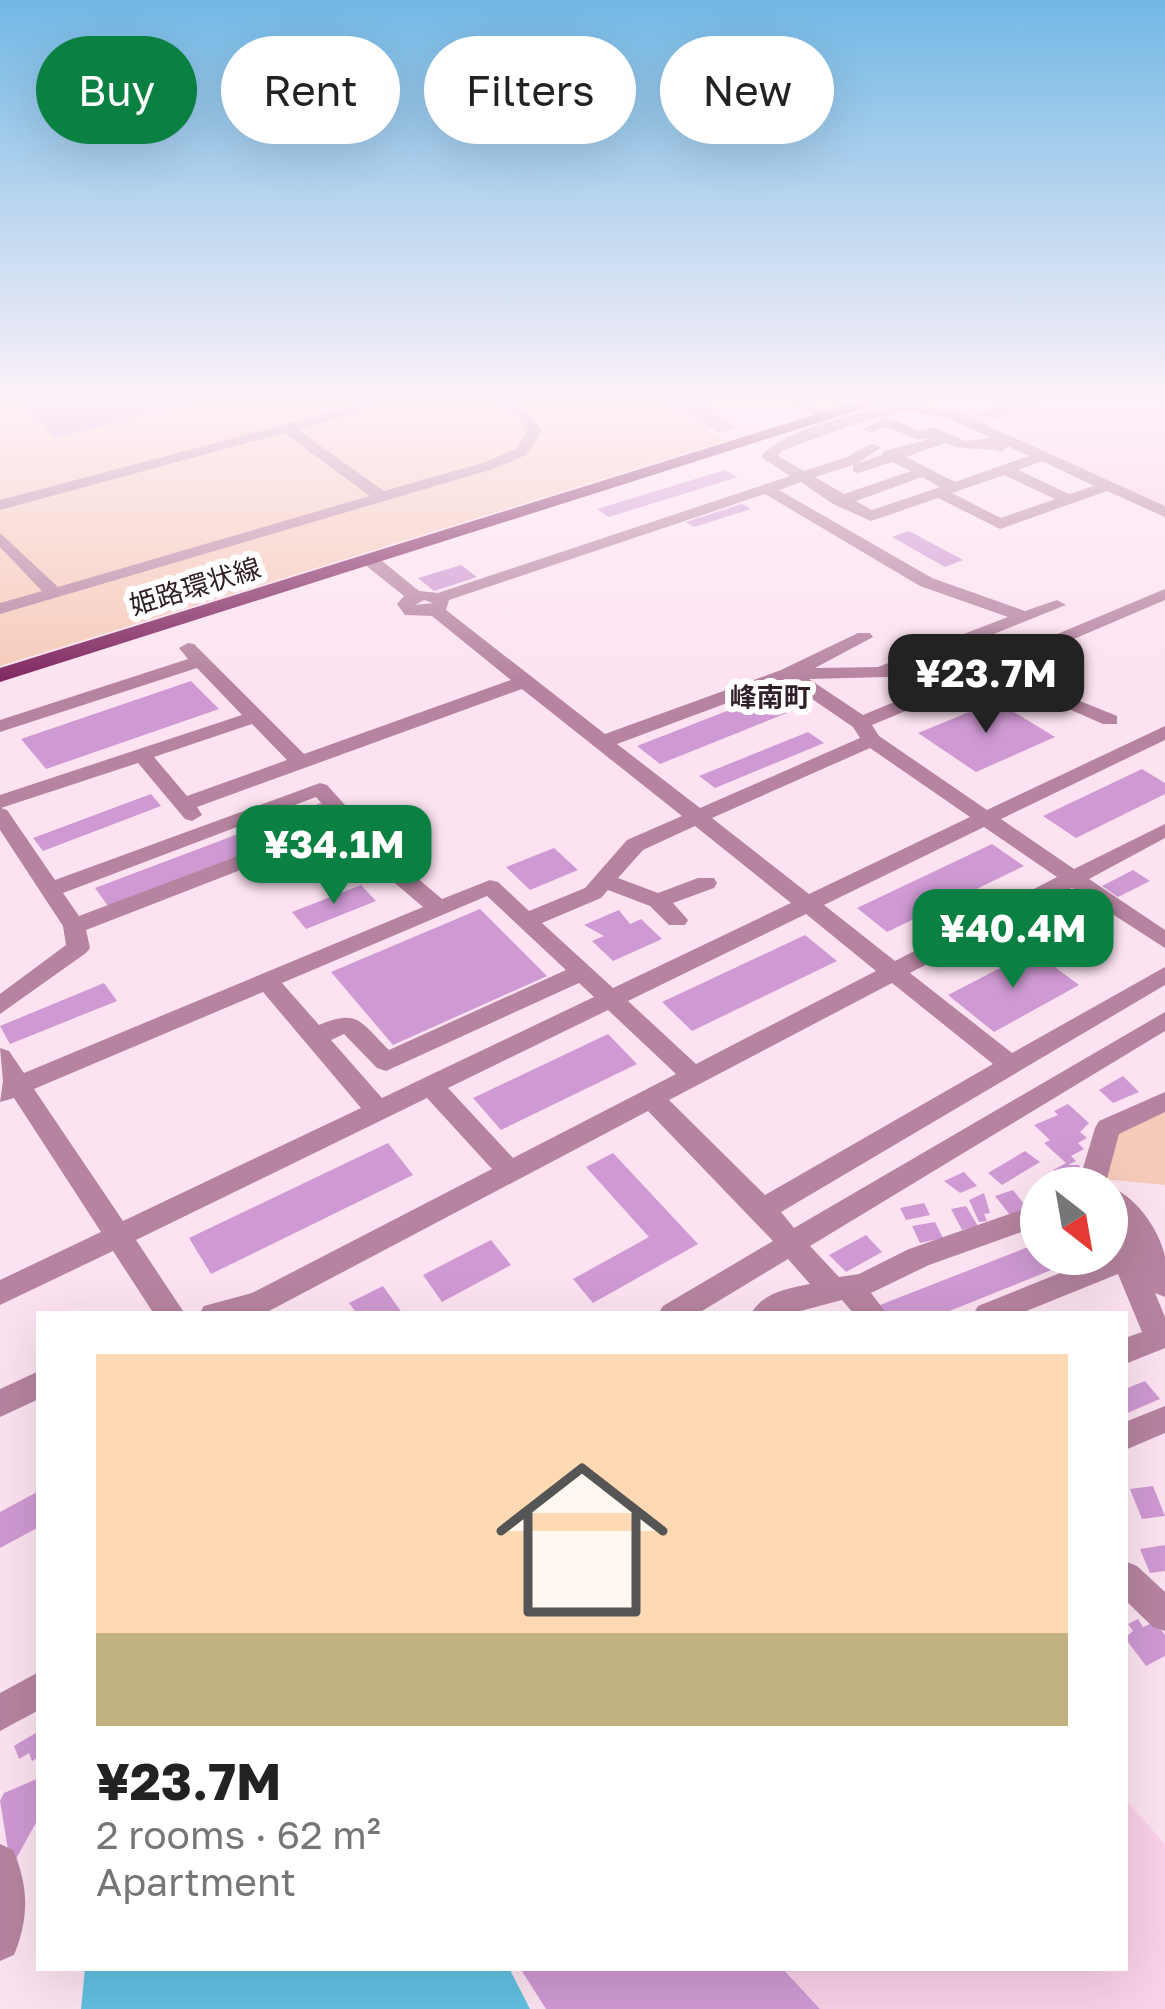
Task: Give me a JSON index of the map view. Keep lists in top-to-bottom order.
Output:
{
  "streets": {
    "main road": ["姫路環状線"]
  },
  "districts": ["峰南町"],
  "north": "bottom right",
  "page": {
    "chip": [
      "Buy",
      "Rent",
      "Filters",
      "New"
    ],
    "price": ["¥23.7M", "¥34.1M", "¥40.4M"],
    "list": [
      {
        "name": "¥23.7M",
        "note": "2 rooms · 62 m² · Apartment"
      }
    ]
  }
}
